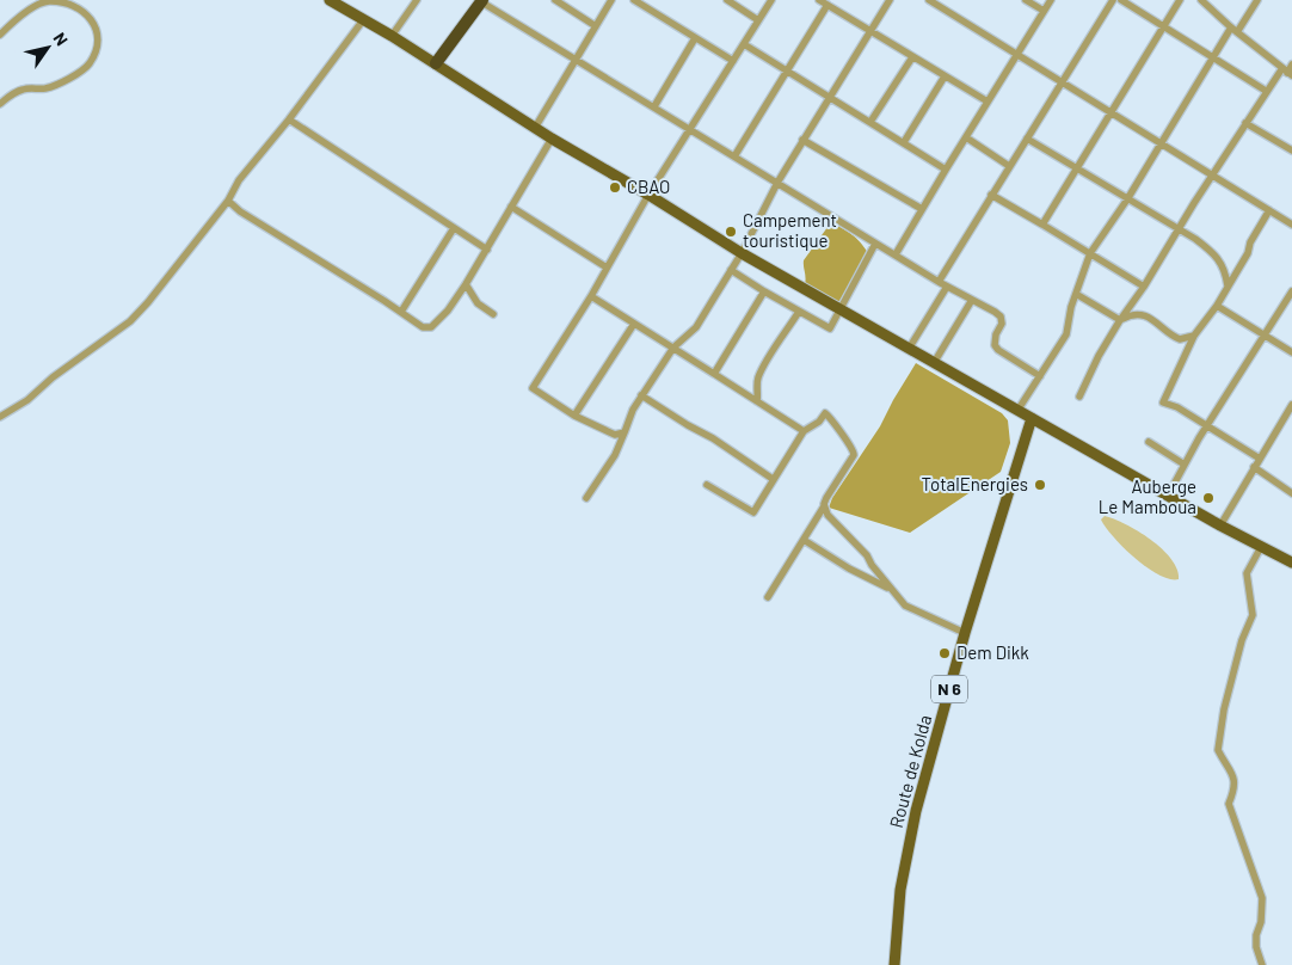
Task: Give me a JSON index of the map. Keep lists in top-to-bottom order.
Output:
{
  "streets": {
    "main road": ["N 6", "Route de Kolda"]
  },
  "places": [
    "CBAO",
    "Campement touristique",
    "TotalEnergies",
    "Auberge Le Mamboua",
    "Dem Dikk"
  ],
  "north": "top right"
}
